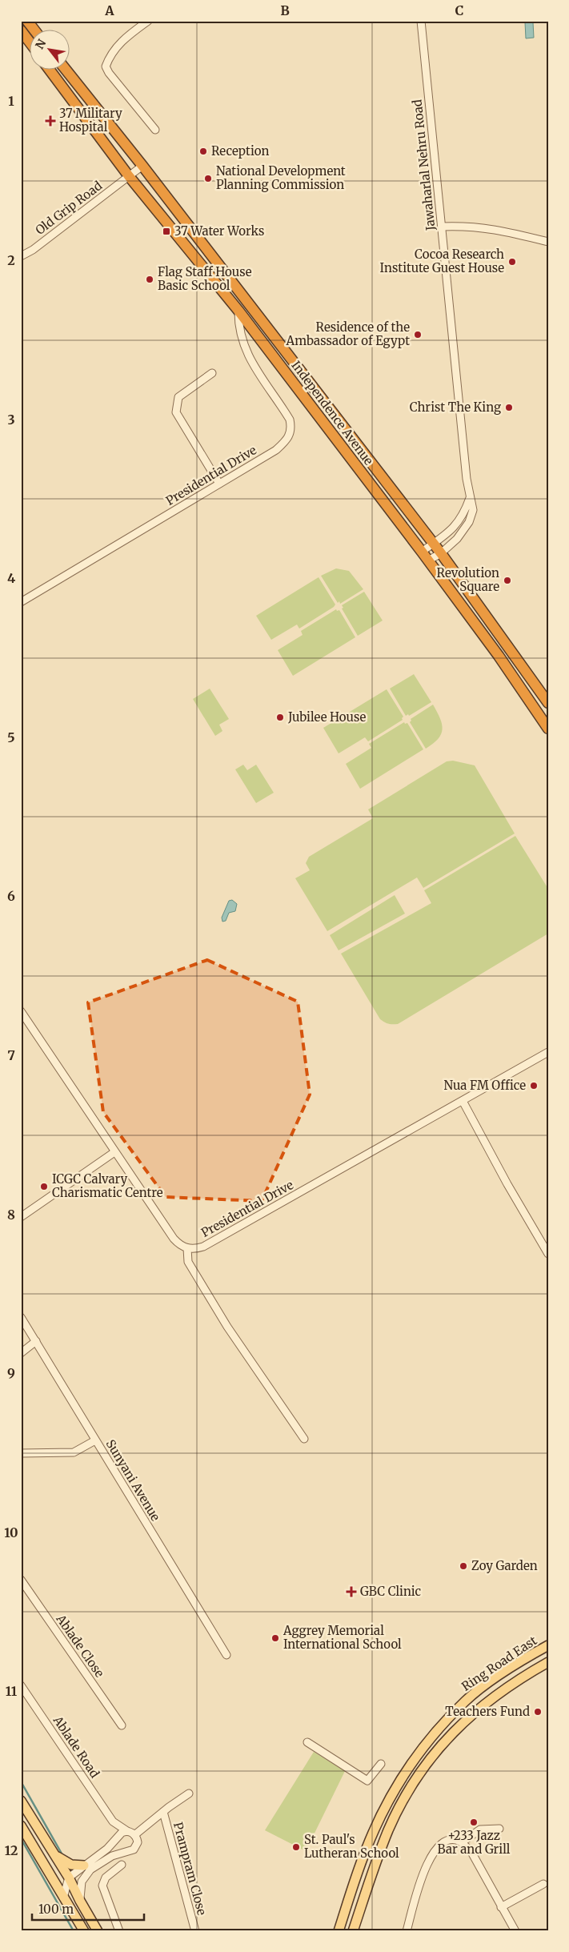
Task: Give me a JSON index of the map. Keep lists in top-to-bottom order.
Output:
{
  "streets": {
    "highway": ["Independence Avenue"],
    "main road": ["Ring Road East"],
    "street": [
      "Jawaharlal Nehru Road",
      "Old Grip Road",
      "Presidential Drive",
      "Sunyani Avenue",
      "Ablade Close",
      "Ablade Road",
      "Prampram Close"
    ]
  },
  "crossings": [
    ["Jawaharlal Nehru Road", "Independence Avenue"],
    ["Old Grip Road", "Independence Avenue"],
    ["Independence Avenue", "Presidential Drive"]
  ],
  "places": {
    "health": ["37 Military Hospital", "GBC Clinic"],
    "other": [
      "Reception",
      "National Development Planning Commission",
      "Cocoa Research Institute Guest House",
      "Flag Staff House Basic School",
      "Residence of the Ambassador of Egypt",
      "Christ The King",
      "Revolution Square",
      "Jubilee House",
      "Nua FM Office",
      "ICGC Calvary Charismatic Centre",
      "Zoy Garden",
      "Aggrey Memorial International School",
      "Teachers Fund",
      "+233 Jazz Bar and Grill",
      "St. Paul's Lutheran School"
    ],
    "transit": ["37 Water Works"]
  },
  "scale_bar": "100 m",
  "north": "top left",
  "grid": {
    "columns": ["A", "B", "C"],
    "rows": [
      "1",
      "2",
      "3",
      "4",
      "5",
      "6",
      "7",
      "8",
      "9",
      "10",
      "11",
      "12"
    ]
  }
}
